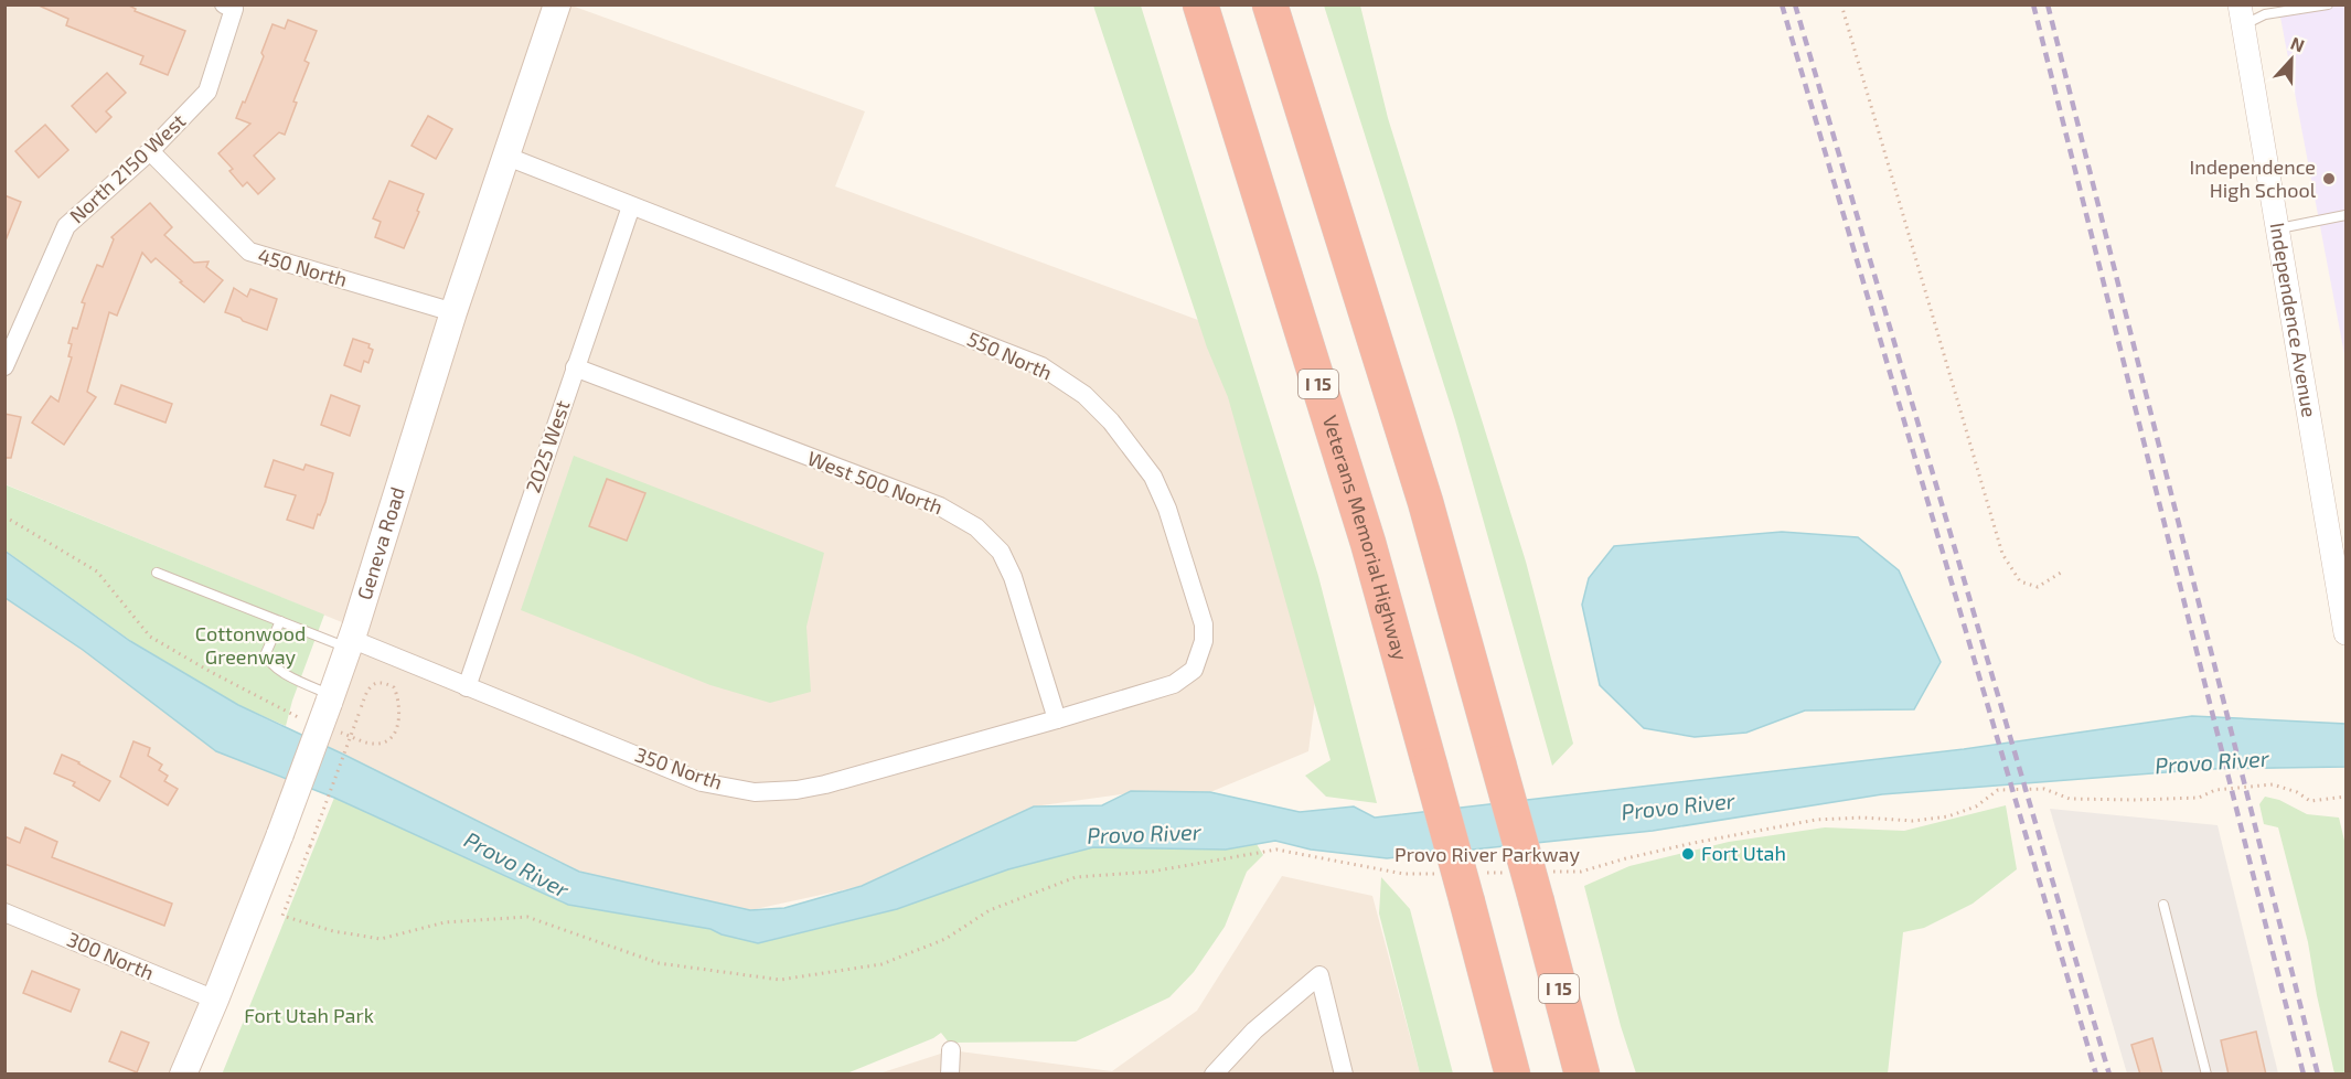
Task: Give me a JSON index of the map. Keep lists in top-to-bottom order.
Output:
{
  "streets": {
    "highway": ["I 15", "Veterans Memorial Highway"],
    "main road": ["Geneva Road"],
    "street": [
      "North 2150 West",
      "450 North",
      "Independence Avenue",
      "550 North",
      "2025 West",
      "West 500 North",
      "350 North",
      "300 North"
    ],
    "path": ["Provo River Parkway"]
  },
  "crossings": [
    ["North 2150 West", "450 North"],
    ["450 North", "Geneva Road"],
    ["550 North", "2025 West"],
    ["550 North", "West 500 North"],
    ["550 North", "Geneva Road"],
    ["550 North", "350 North"],
    ["I 15", "Provo River Parkway"],
    ["2025 West", "West 500 North"],
    ["2025 West", "350 North"],
    ["West 500 North", "350 North"],
    ["Veterans Memorial Highway", "Provo River Parkway"],
    ["Geneva Road", "350 North"],
    ["Geneva Road", "300 North"]
  ],
  "water": ["Provo River"],
  "parks": ["Cottonwood Greenway", "Fort Utah Park"],
  "places": ["Independence High School", "Fort Utah"],
  "north": "top"
}
